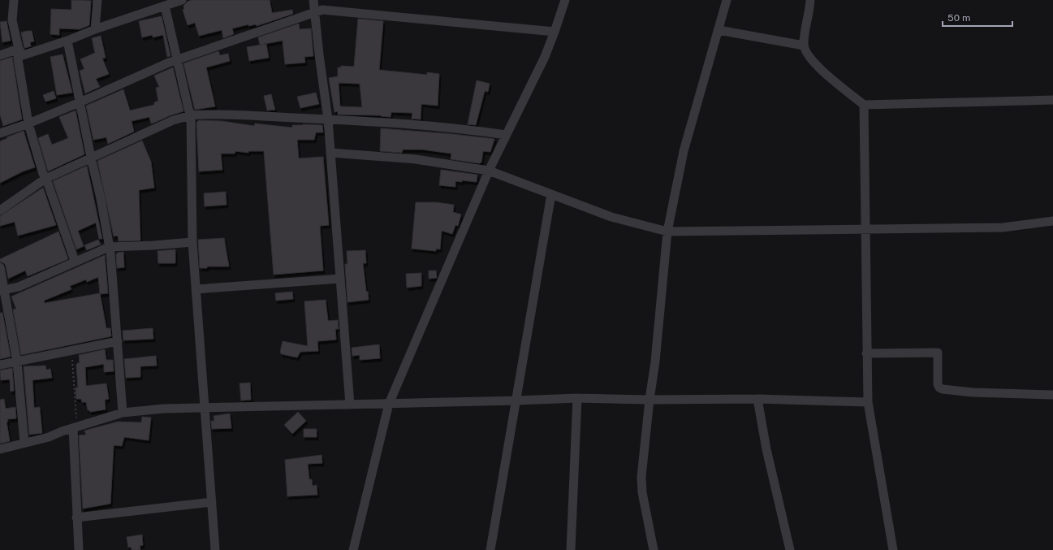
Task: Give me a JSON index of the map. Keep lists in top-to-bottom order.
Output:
{
  "scale_bar": "50 m"
}
